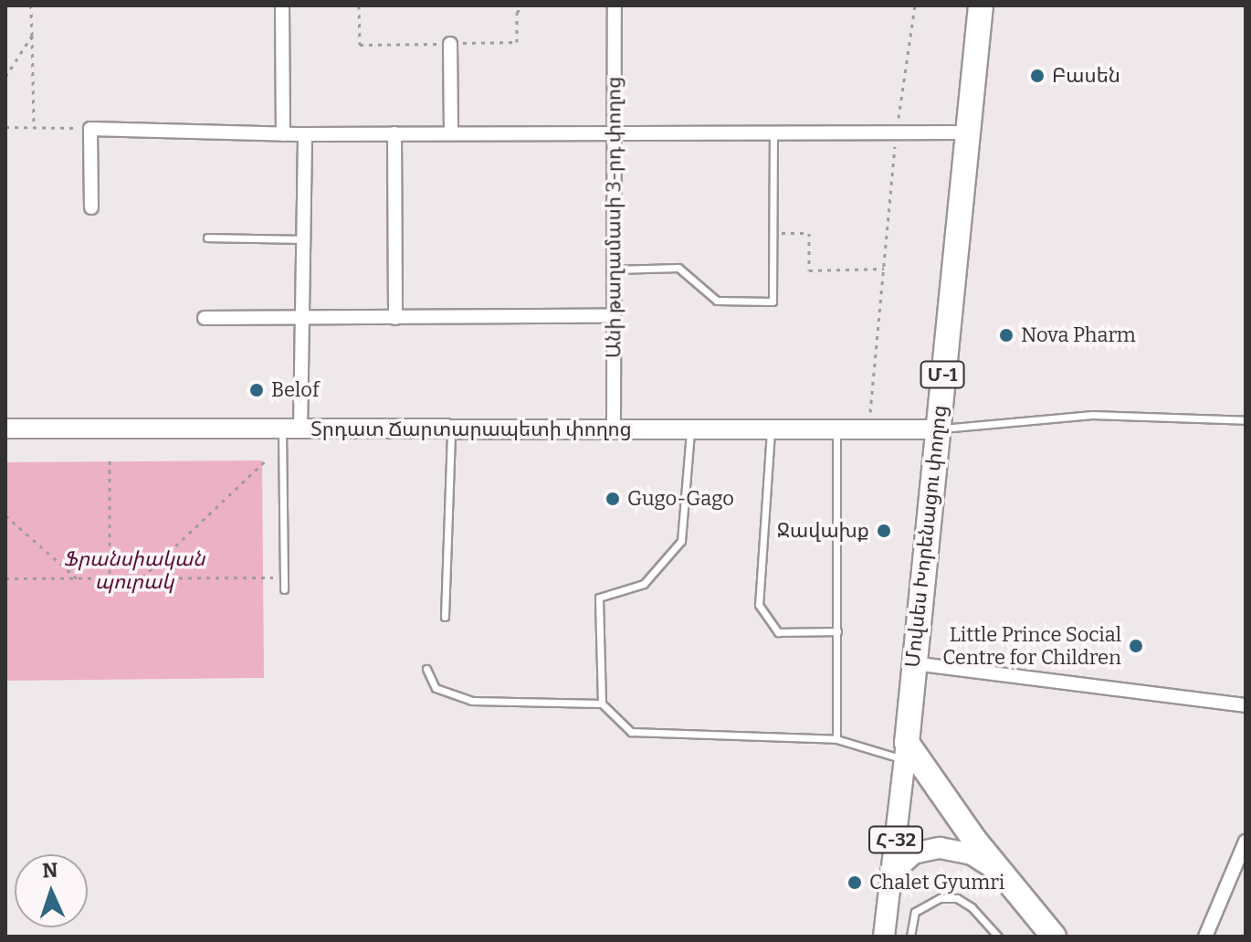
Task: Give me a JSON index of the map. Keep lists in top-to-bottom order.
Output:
{
  "streets": {
    "highway": ["Մ-1", "Մովսես Խորենացու փողոց"],
    "main road": ["Հ-32"],
    "street": ["Անի թաղամասի 3-րդ փողոց", "Տրդատ Ճարտարապետի փողոց"]
  },
  "crossings": [
    ["Անի թաղամասի 3-րդ փողոց", "Տրդատ Ճարտարապետի փողոց"],
    ["Տրդատ Ճարտարապետի փողոց", "Մովսես Խորենացու փողոց"]
  ],
  "parks": ["Ֆրանսիական պուրակ"],
  "places": [
    "Բասեն",
    "Nova Pharm",
    "Belof",
    "Gugo-Gago",
    "Ջավախք",
    "Little Prince Social Centre for Children",
    "Chalet Gyumri"
  ],
  "north": "top"
}
